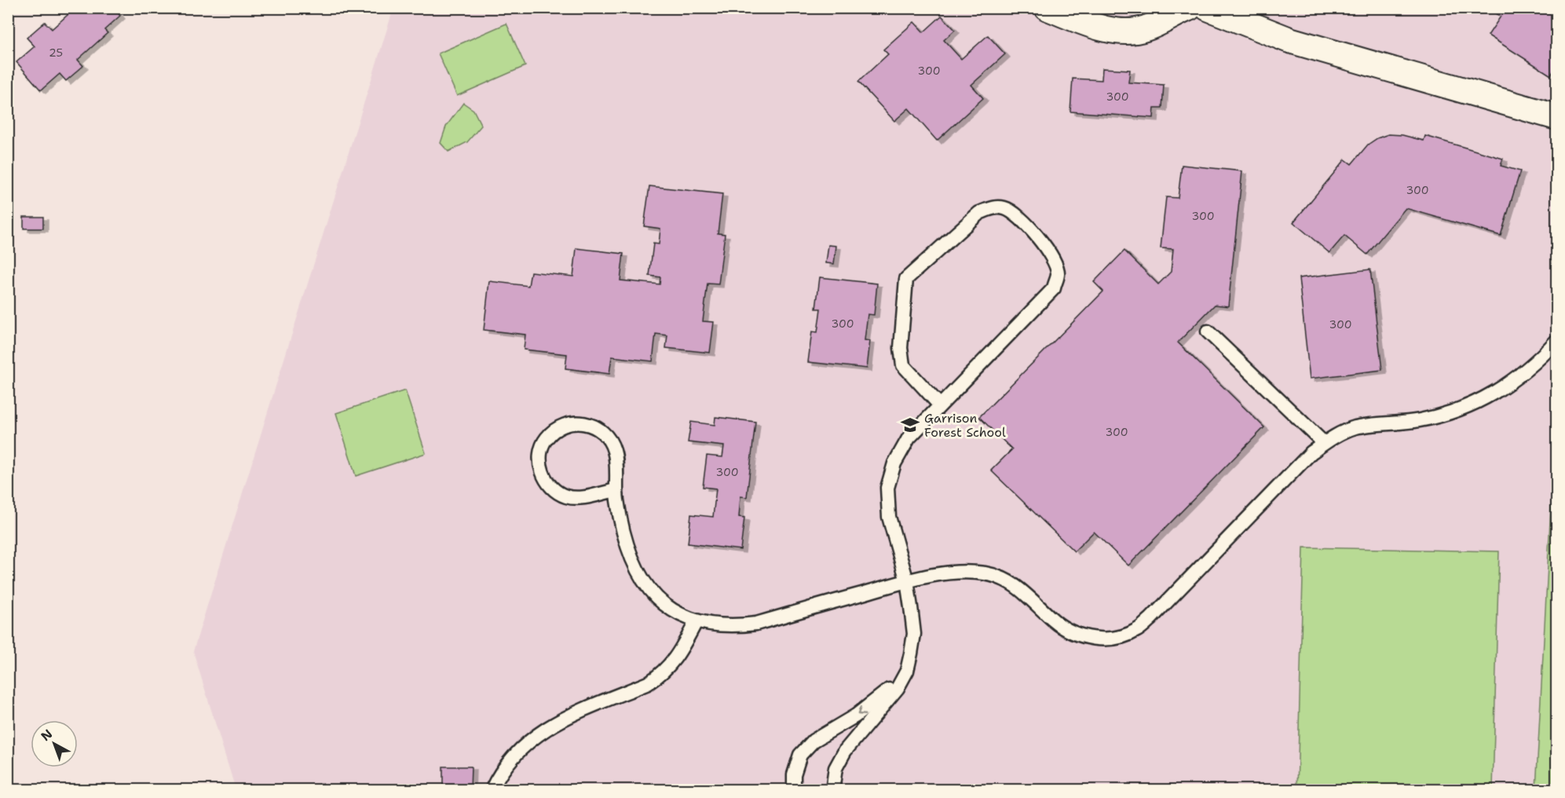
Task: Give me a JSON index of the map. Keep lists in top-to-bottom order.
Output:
{
  "places": {
    "school or university": ["Garrison Forest School"]
  },
  "house_numbers": [
    "25",
    "300",
    "300",
    "300",
    "300",
    "300",
    "300",
    "300",
    "300"
  ],
  "north": "top left"
}
